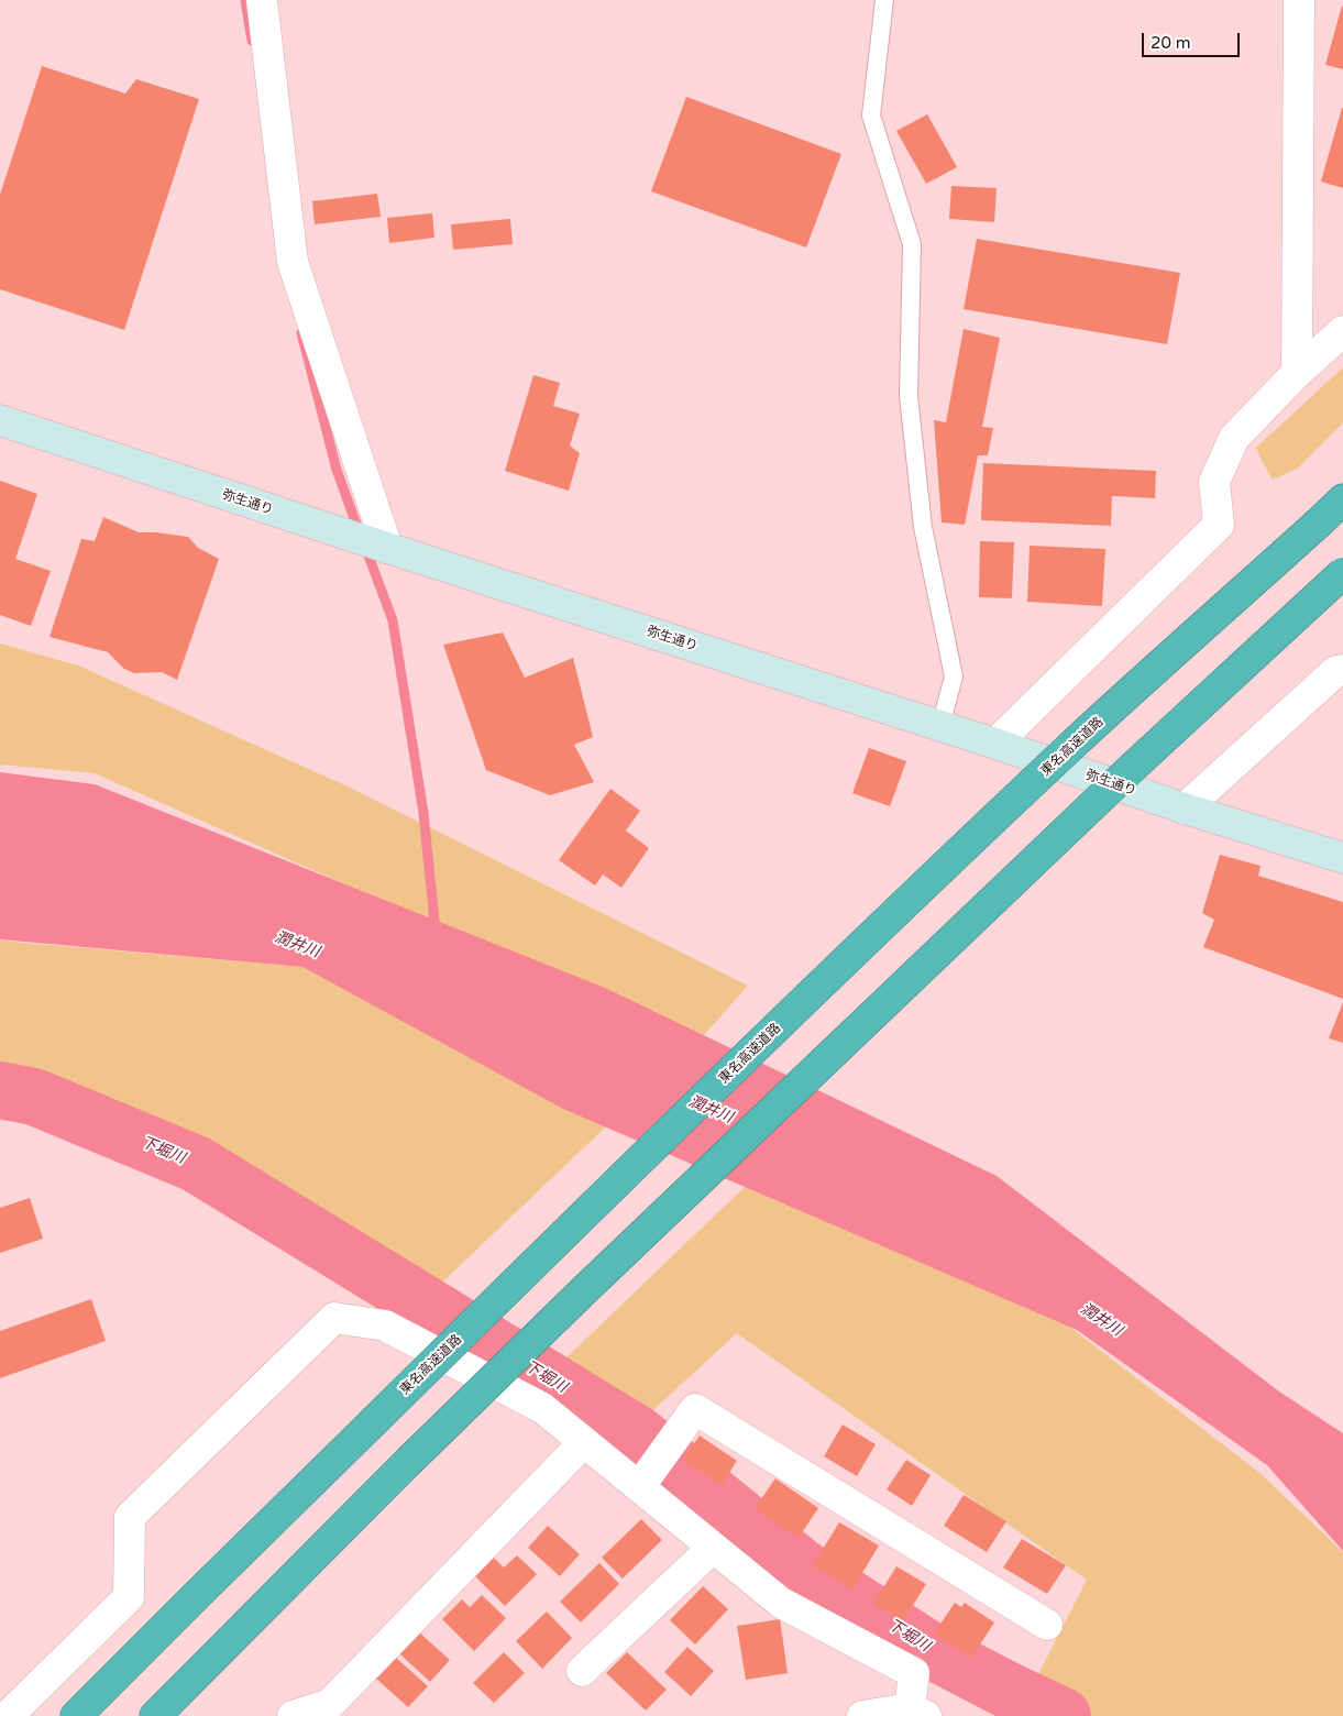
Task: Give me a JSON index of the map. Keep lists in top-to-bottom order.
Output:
{
  "streets": {
    "highway": ["東名高速道路"],
    "street": ["弥生通り"]
  },
  "water": ["潤井川", "下堀川"],
  "scale_bar": "20 m"
}
